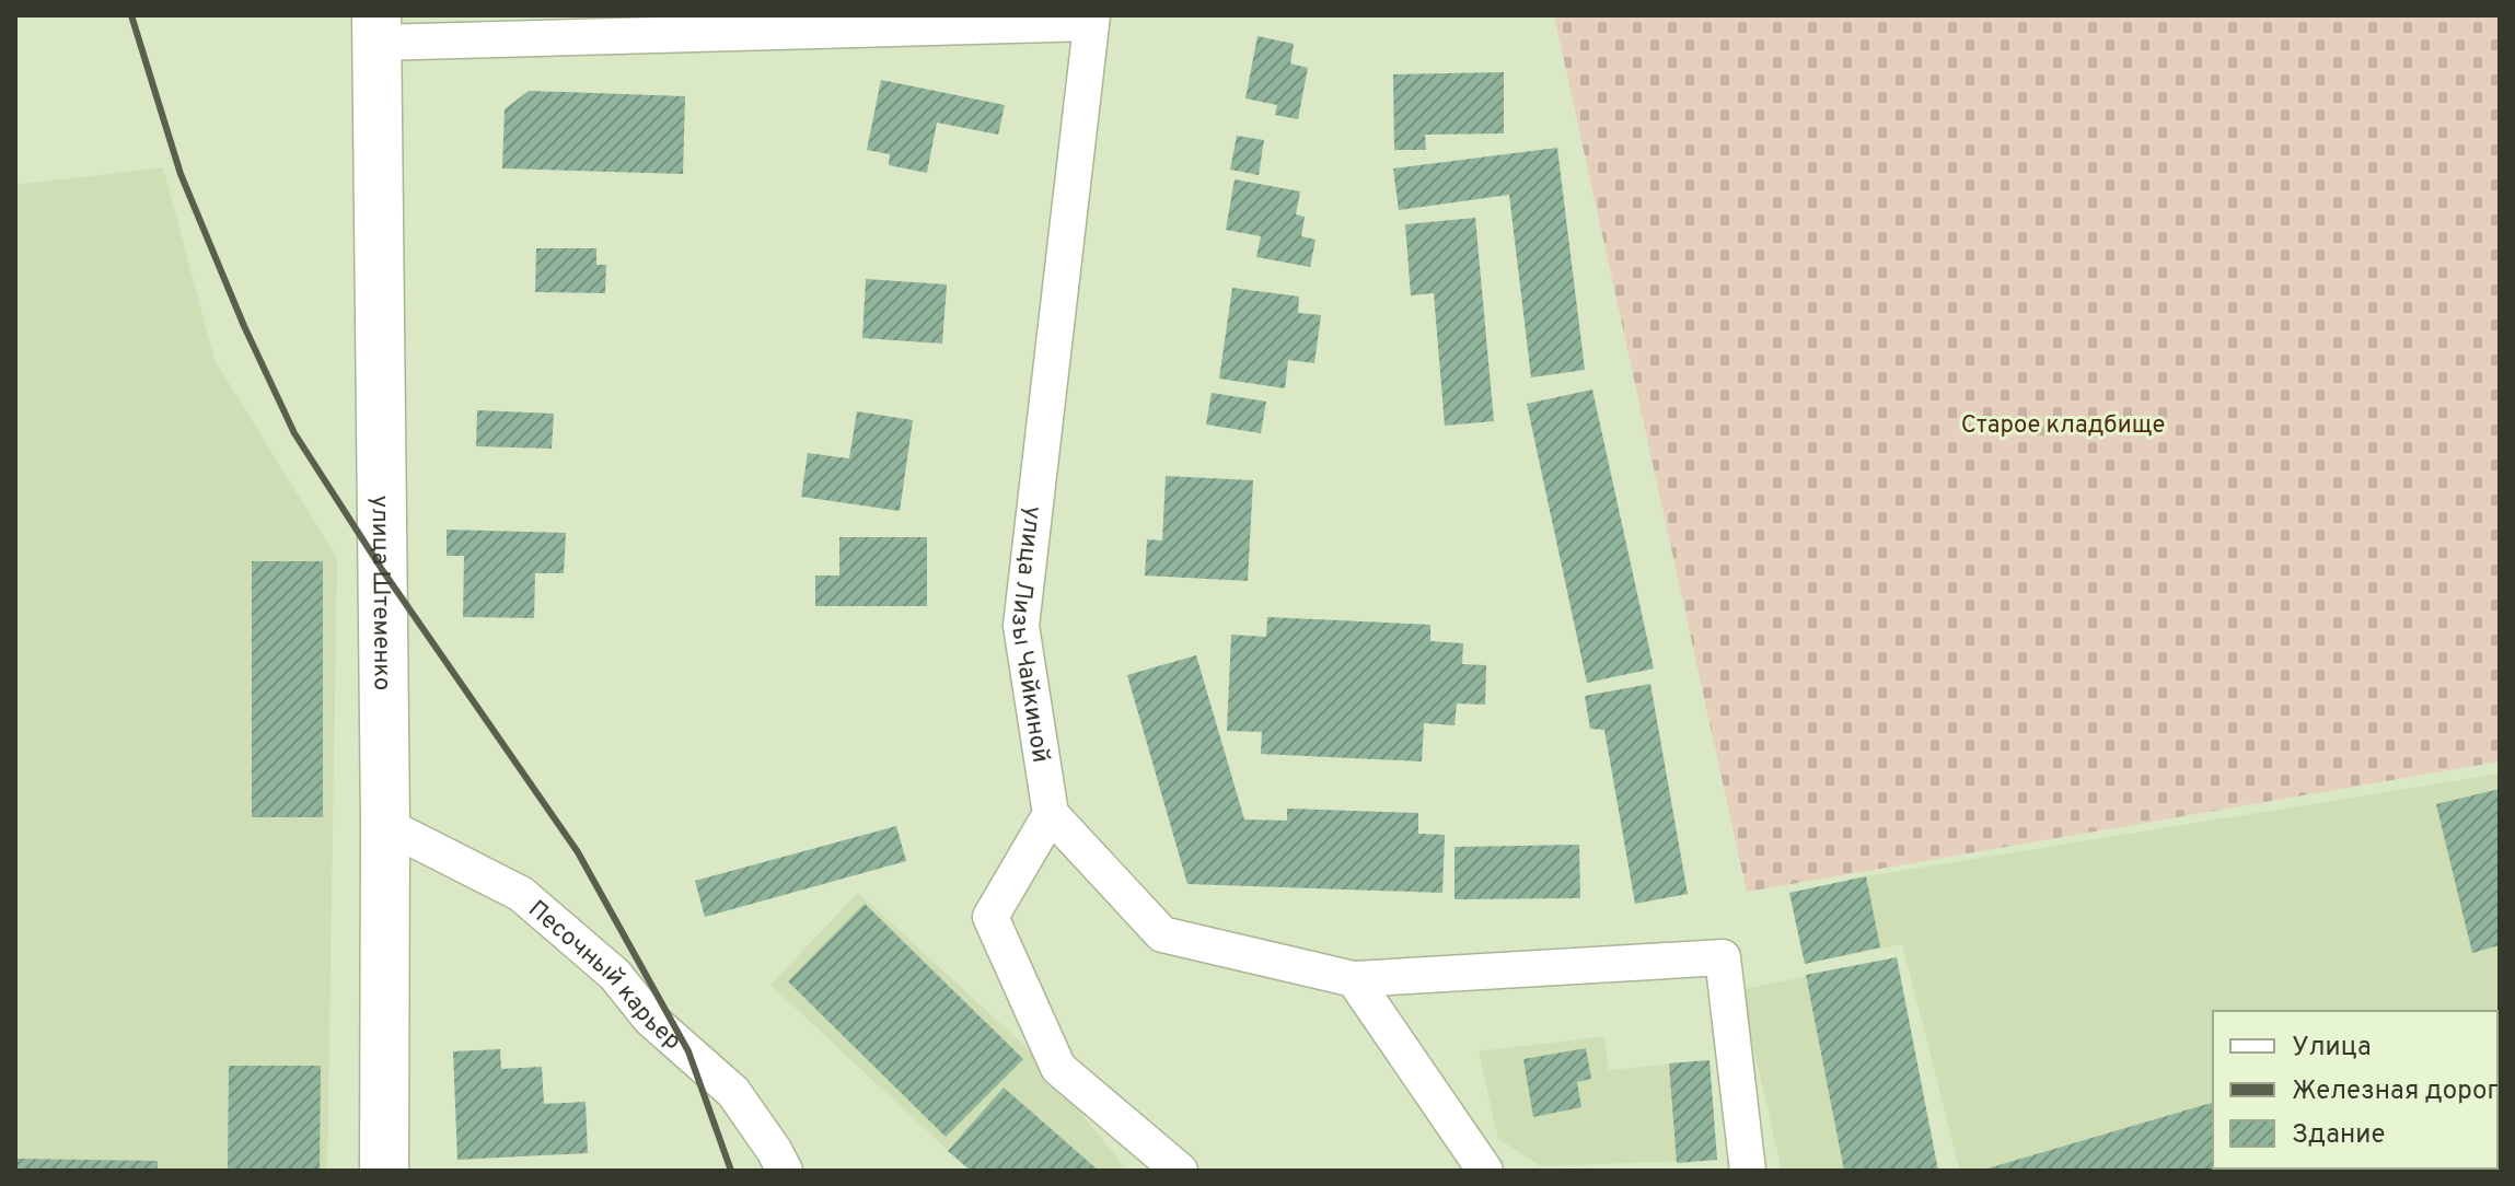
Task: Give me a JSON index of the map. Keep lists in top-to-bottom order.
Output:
{
  "streets": {
    "main road": ["улица Штеменко"],
    "street": ["улица Лизы Чайкиной", "Песочный карьер"]
  },
  "crossings": [
    ["улица Штеменко", "Песочный карьер"]
  ],
  "parks": ["Старое кладбище"],
  "legend": ["Улица", "Железная дорога", "Здание"]
}
